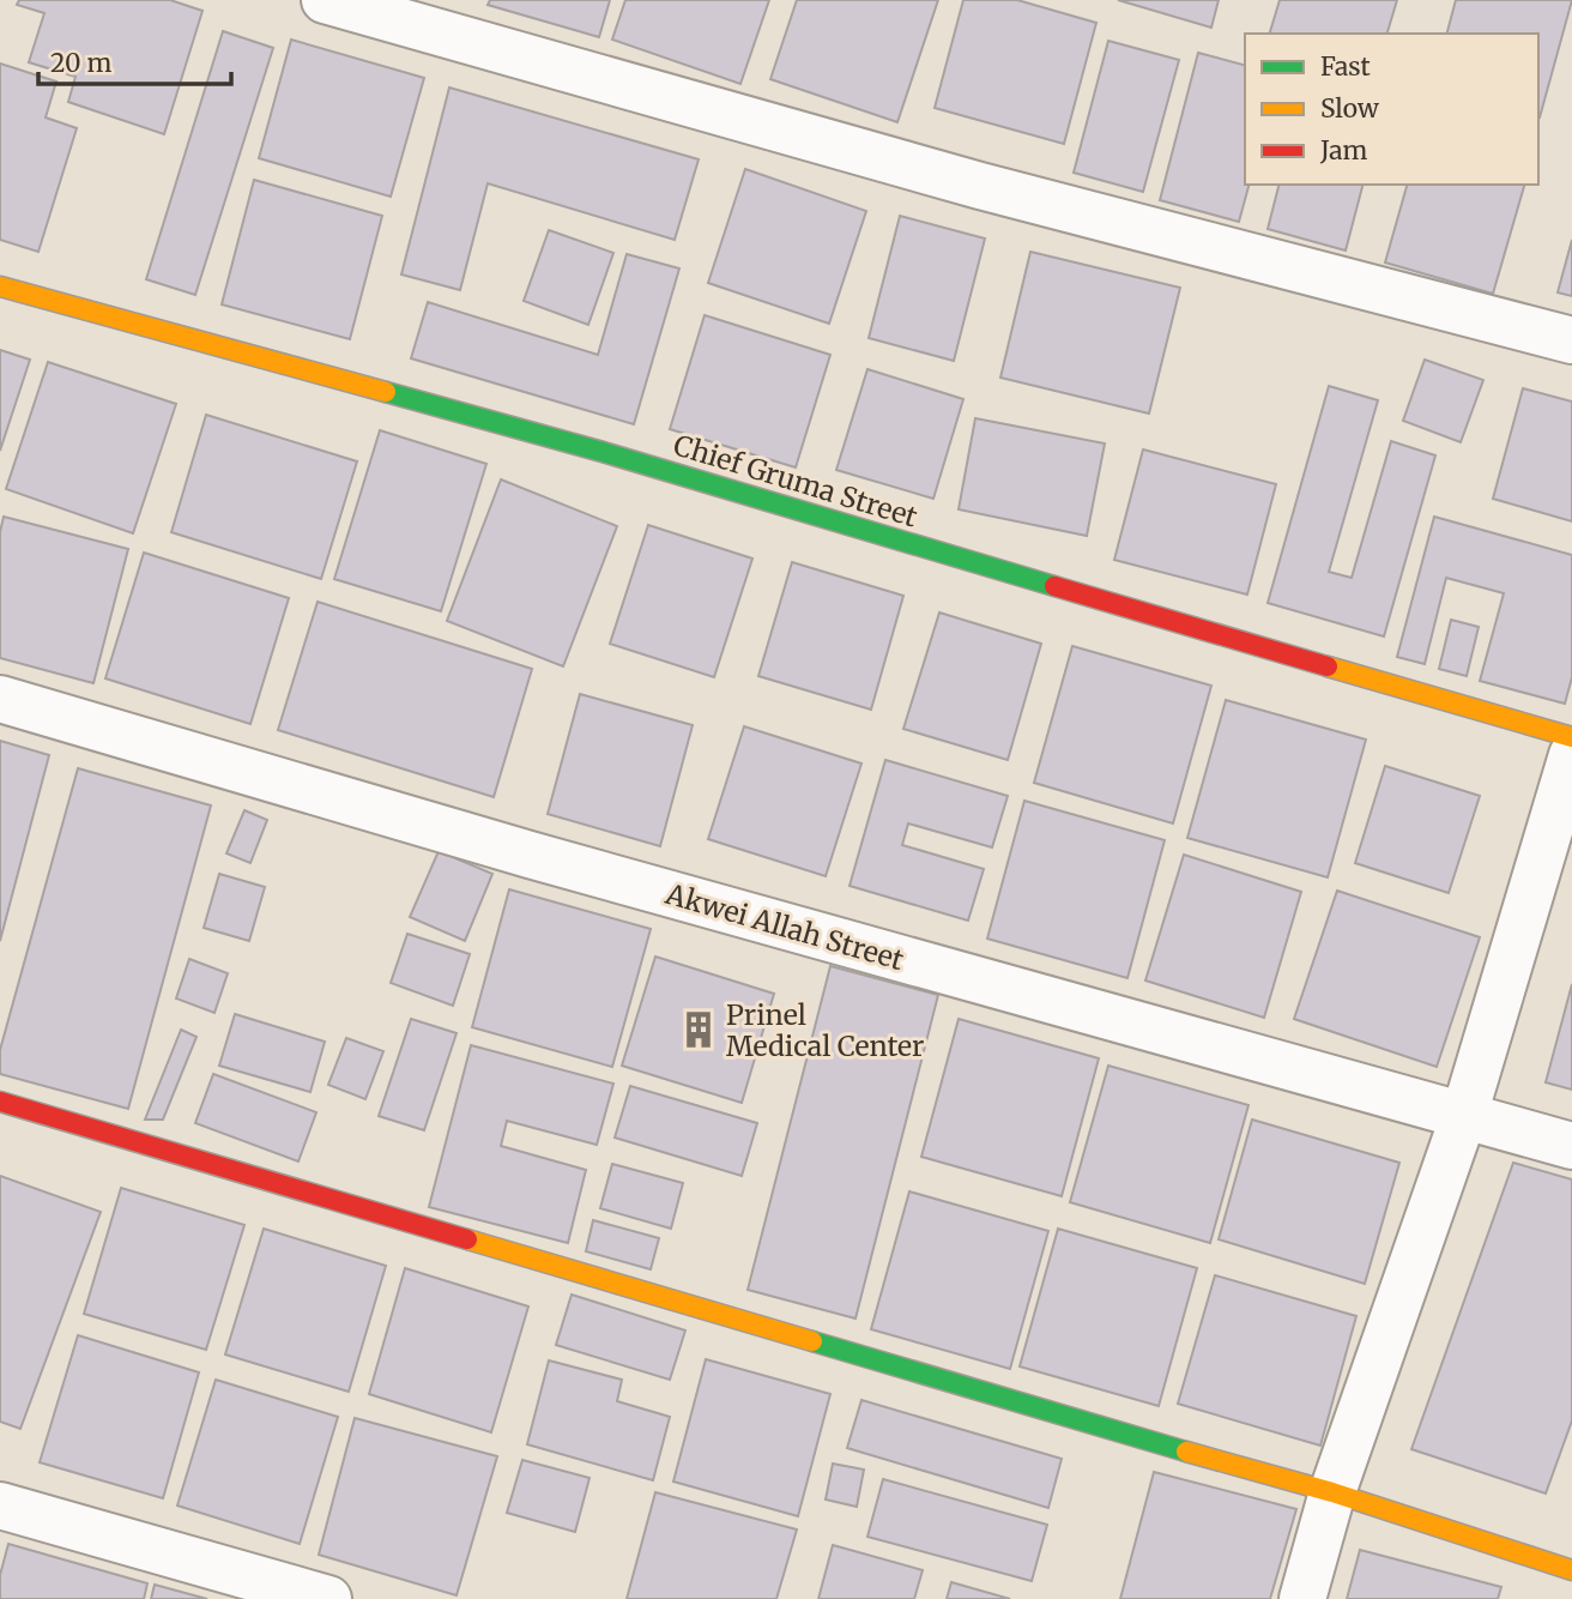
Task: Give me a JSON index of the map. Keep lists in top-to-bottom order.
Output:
{
  "streets": {
    "street": ["Chief Gruma Street", "Akwei Allah Street"]
  },
  "places": {
    "building": ["Prinel Medical Center"]
  },
  "legend": ["Fast", "Slow", "Jam"],
  "scale_bar": "20 m"
}
